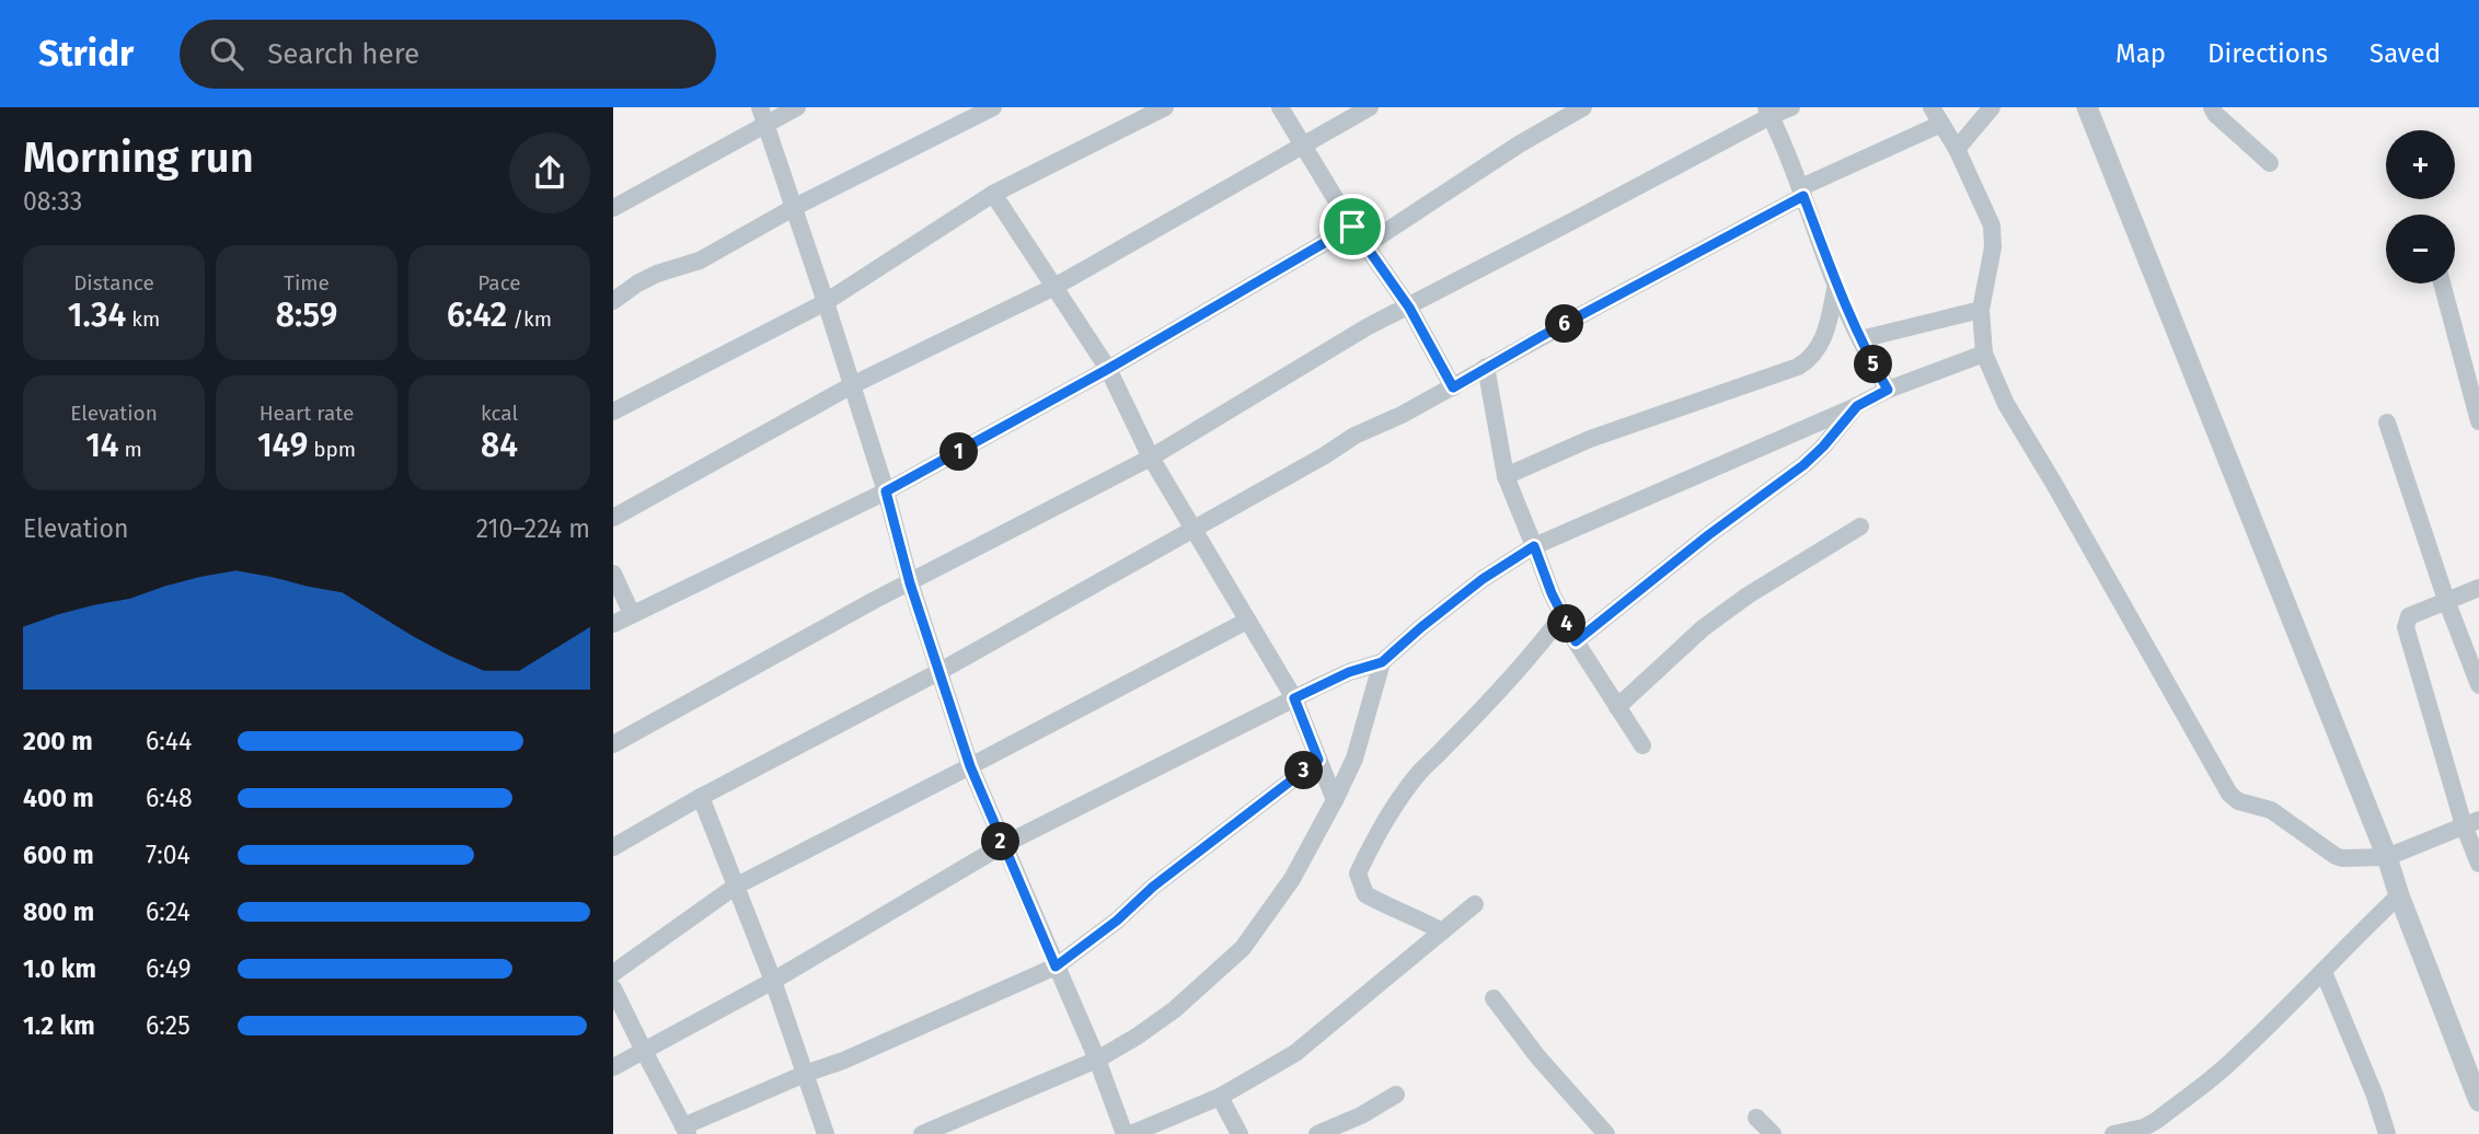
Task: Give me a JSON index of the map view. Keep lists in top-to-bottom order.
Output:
{
  "page": {
    "header": "Stridr",
    "search": "Search here",
    "nav": ["Map", "Directions", "Saved"],
    "heading": ["Morning run", "08:33"],
    "map_buttons": ["+", "−"],
    "stats": [
      ["Distance", "1.34 km"],
      ["Time", "8:59"],
      ["Pace", "6:42 /km"],
      ["Elevation", "14 m"],
      ["Heart rate", "149 bpm"],
      ["kcal", "84"]
    ],
    "pins": [
      "6",
      "5",
      "1",
      "4",
      "3",
      "2"
    ],
    "chart": ["Elevation", "210–224 m"],
    "list": [
      {
        "name": "200 m",
        "note": "6:44"
      },
      {
        "name": "400 m",
        "note": "6:48"
      },
      {
        "name": "600 m",
        "note": "7:04"
      },
      {
        "name": "800 m",
        "note": "6:24"
      },
      {
        "name": "1.0 km",
        "note": "6:49"
      },
      {
        "name": "1.2 km",
        "note": "6:25"
      }
    ]
  }
}
